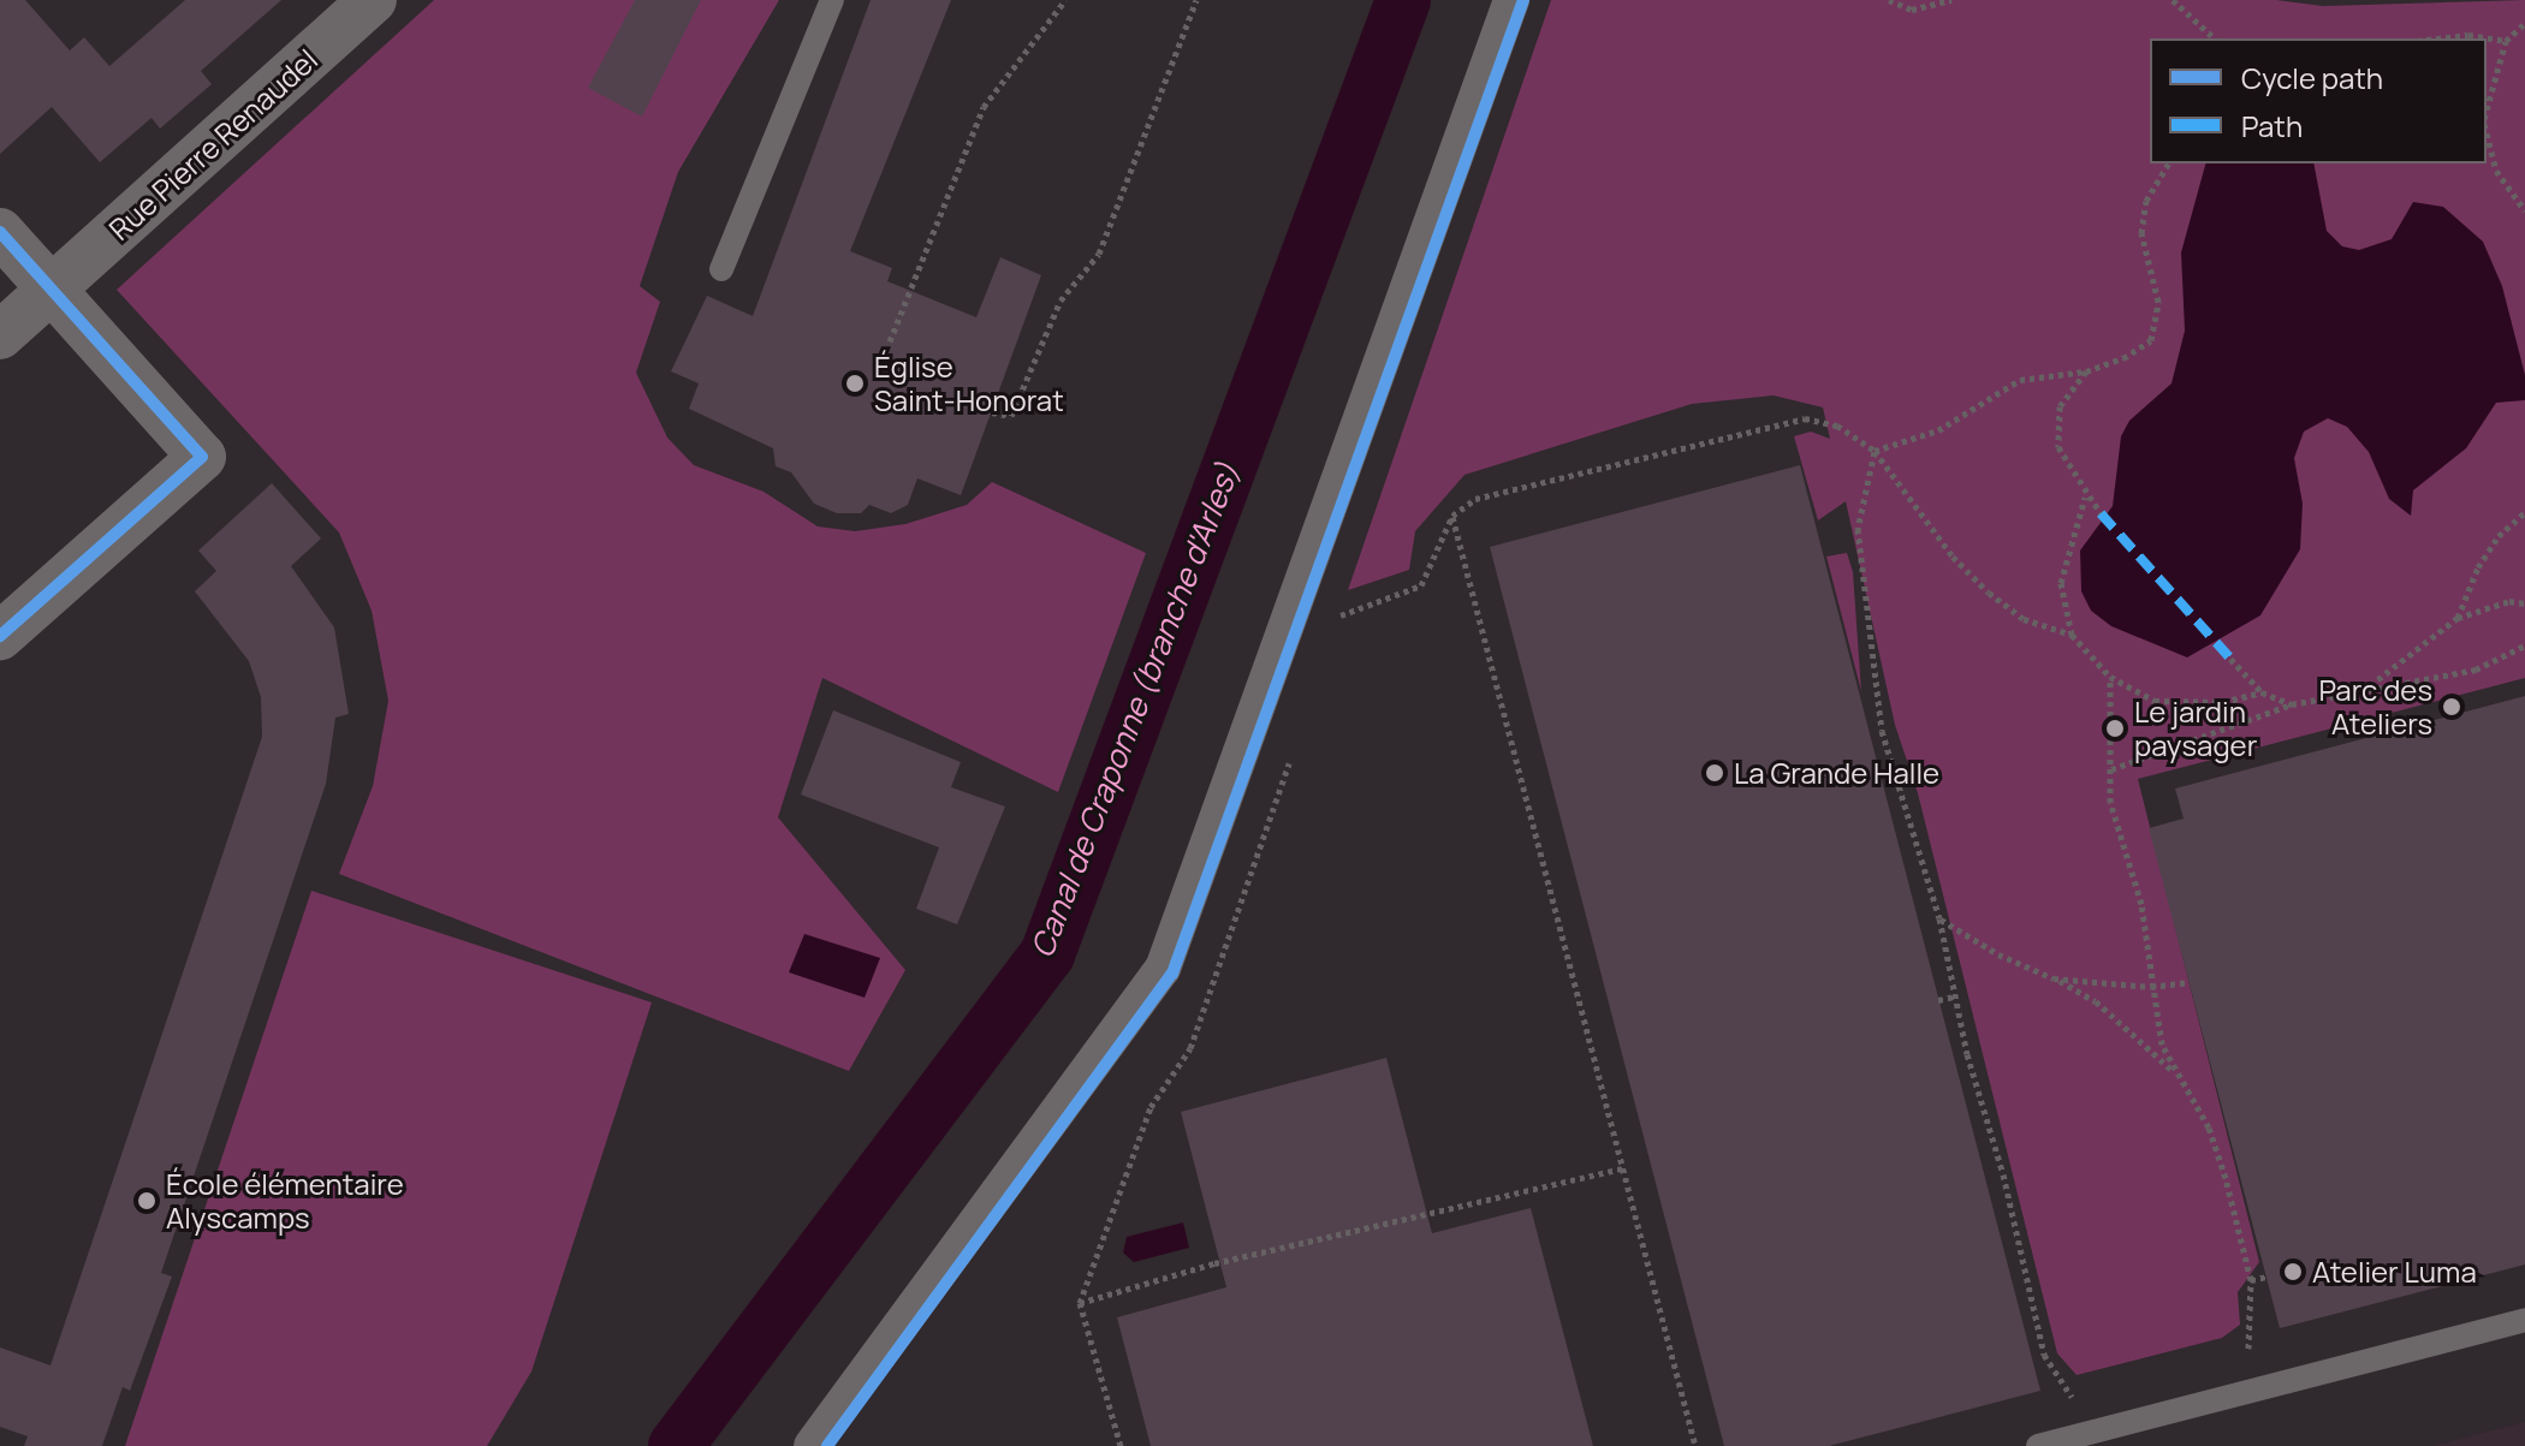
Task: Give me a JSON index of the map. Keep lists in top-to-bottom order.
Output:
{
  "streets": {
    "street": ["Rue Pierre Renaudel"]
  },
  "water": ["Canal de Craponne (branche d'Arles)"],
  "places": [
    "Église Saint-Honorat",
    "Parc des Ateliers",
    "Le jardin paysager",
    "La Grande Halle",
    "École élémentaire Alyscamps",
    "Atelier Luma"
  ],
  "legend": ["Cycle path", "Path"]
}
